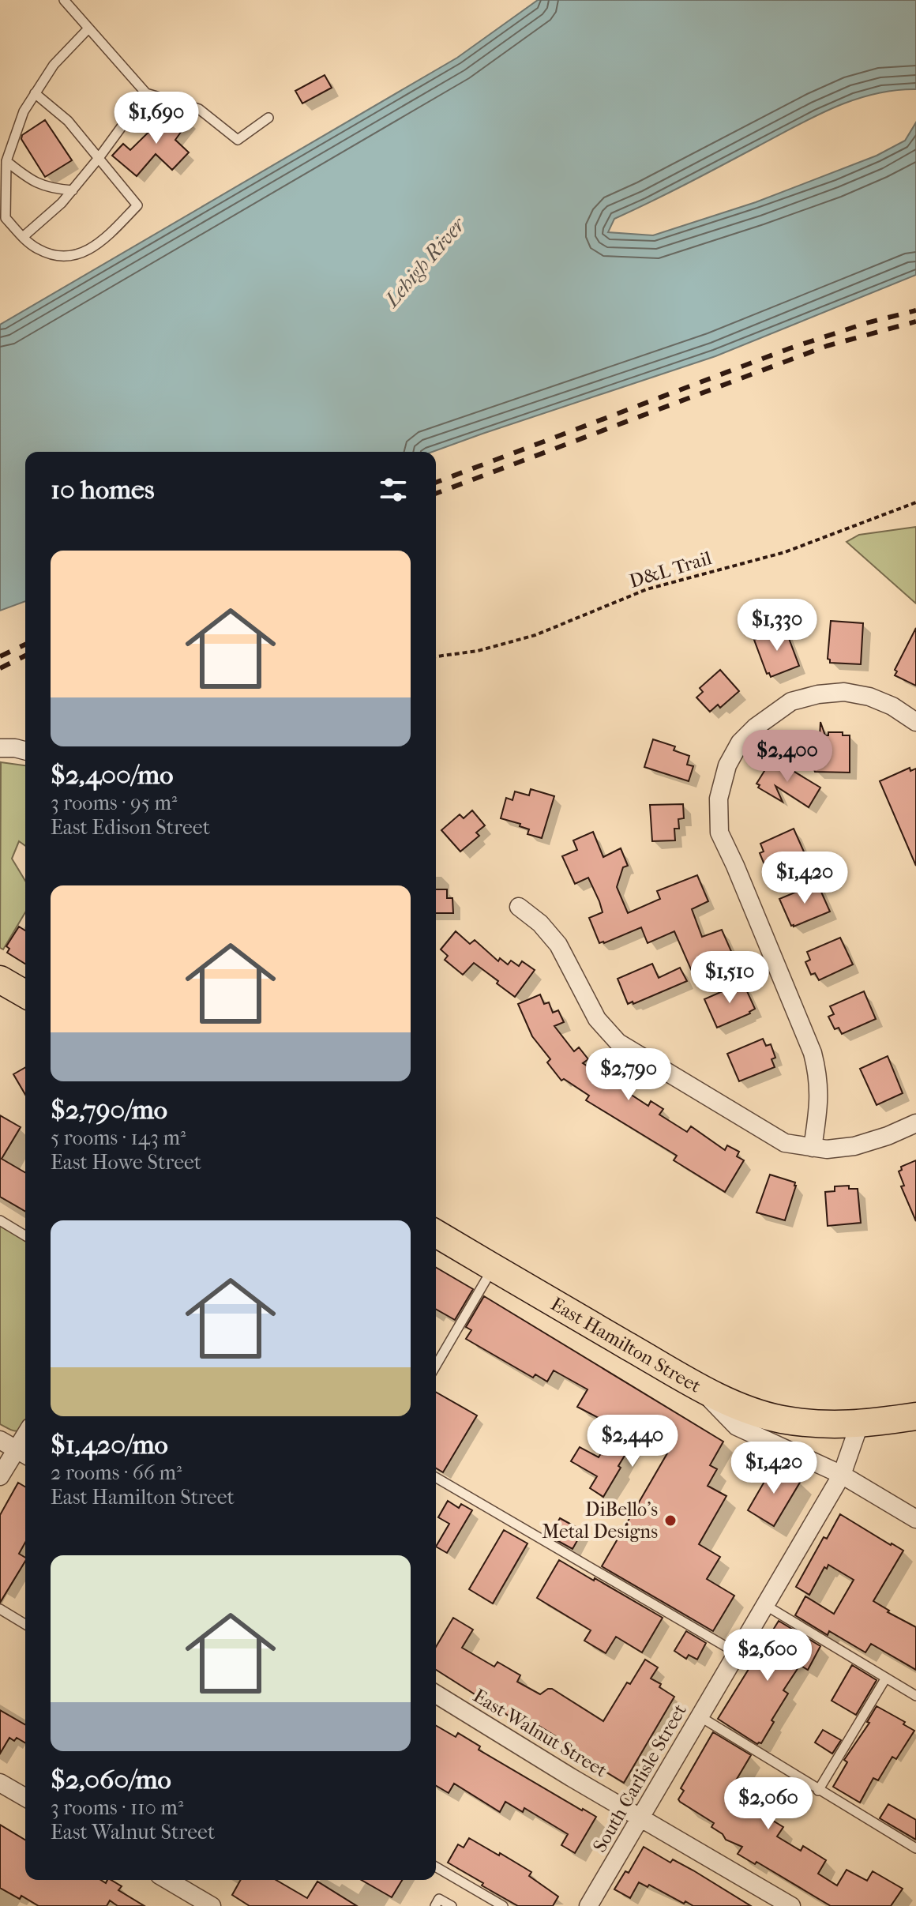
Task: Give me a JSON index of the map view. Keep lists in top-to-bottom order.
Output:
{
  "streets": {
    "main road": ["East Hamilton Street"],
    "street": ["East Walnut Street", "South Carlisle Street"],
    "path": ["D&L Trail"]
  },
  "crossings": [
    ["East Hamilton Street", "South Carlisle Street"],
    ["East Walnut Street", "South Carlisle Street"]
  ],
  "water": ["Lehigh River"],
  "places": ["DiBello's Metal Designs"],
  "page": {
    "price": [
      "$1,690",
      "$1,330",
      "$2,400",
      "$1,420",
      "$1,510",
      "$2,790",
      "$2,440",
      "$1,420",
      "$2,600",
      "$2,060"
    ],
    "heading": "10 homes",
    "list": [
      {
        "name": "$2,400/mo",
        "note": "3 rooms · 95 m² · East Edison Street"
      },
      {
        "name": "$2,790/mo",
        "note": "5 rooms · 143 m² · East Howe Street"
      },
      {
        "name": "$1,420/mo",
        "note": "2 rooms · 66 m² · East Hamilton Street"
      },
      {
        "name": "$2,060/mo",
        "note": "3 rooms · 110 m² · East Walnut Street"
      }
    ]
  }
}
